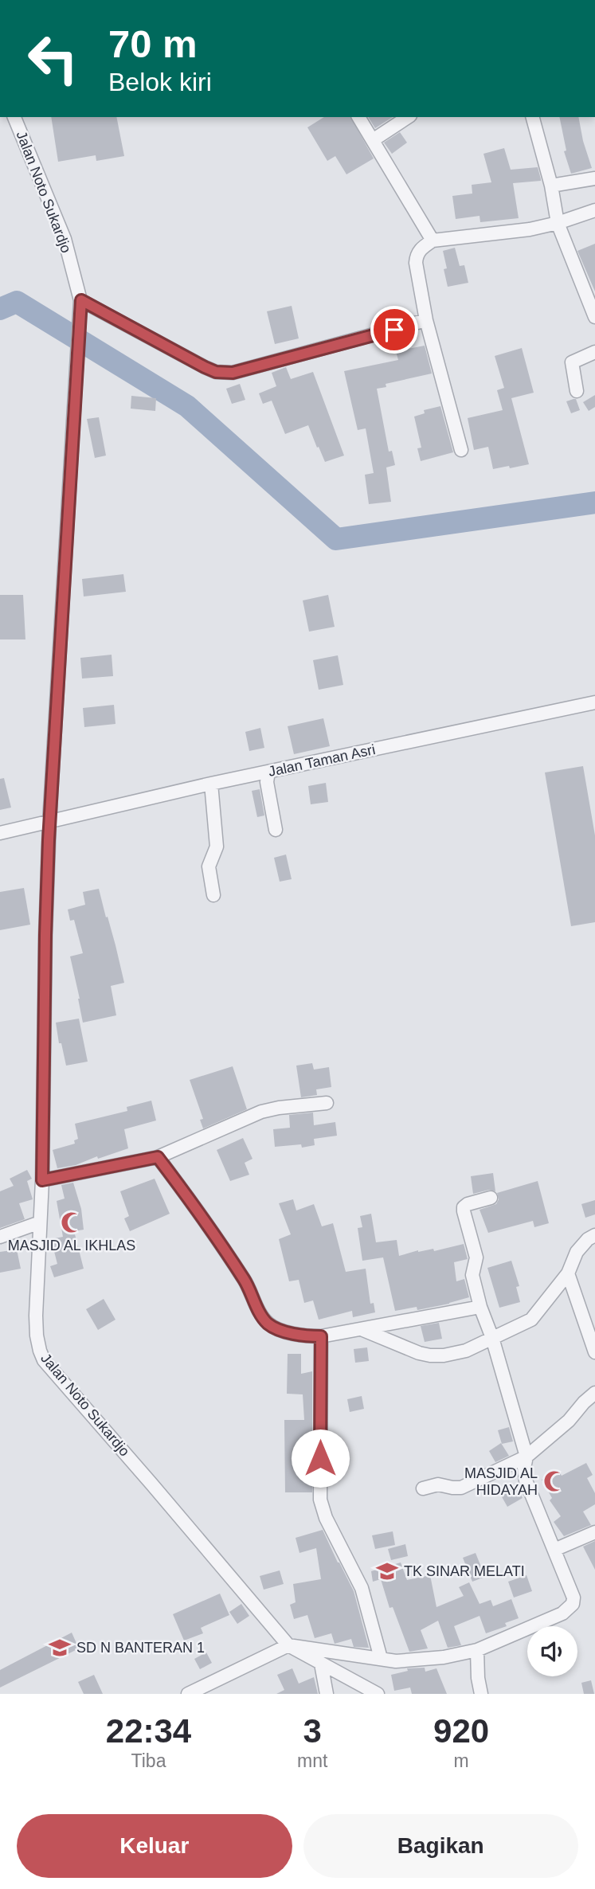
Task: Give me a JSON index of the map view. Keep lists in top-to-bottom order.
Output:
{
  "streets": {
    "street": ["Jalan Noto Sukardjo", "Jalan Taman Asri"]
  },
  "crossings": [
    ["Jalan Noto Sukardjo", "Jalan Taman Asri"]
  ],
  "places": {
    "mosque": ["MASJID AL IKHLAS", "MASJID AL HIDAYAH"],
    "school or university": ["TK SINAR MELATI", "SD N BANTERAN 1"]
  },
  "page": {
    "turn": ["70 m", "Belok kiri"],
    "eta": [
      "22:34",
      "Tiba",
      "3",
      "mnt",
      "920",
      "m"
    ],
    "buttons": ["Keluar", "Bagikan"]
  }
}
